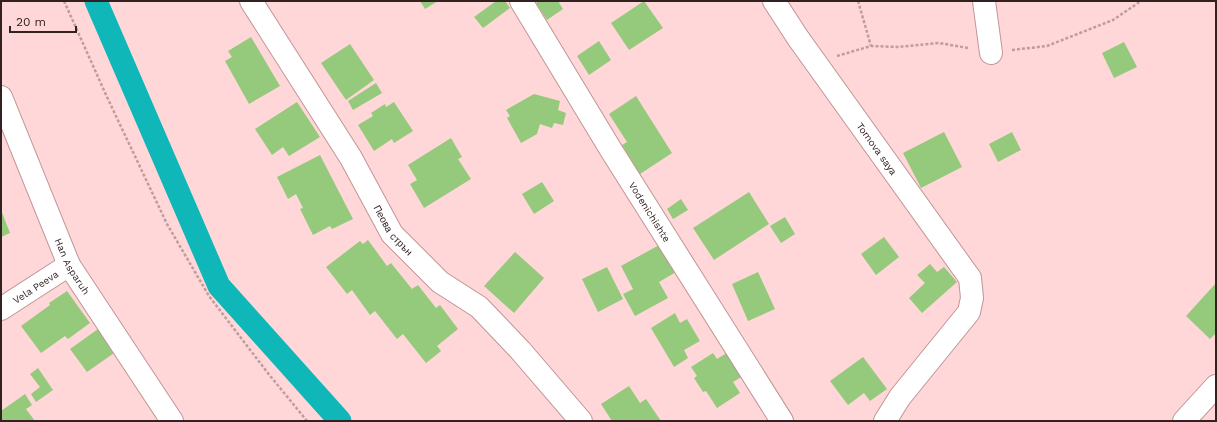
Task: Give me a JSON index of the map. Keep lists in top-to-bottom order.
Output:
{
  "streets": {
    "street": [
      "Tomova saya",
      "Vodenichishte",
      "Пеова стрън",
      "Han Asparuh",
      "Vela Peeva"
    ]
  },
  "crossings": [
    ["Han Asparuh", "Vela Peeva"]
  ],
  "scale_bar": "20 m"
}
